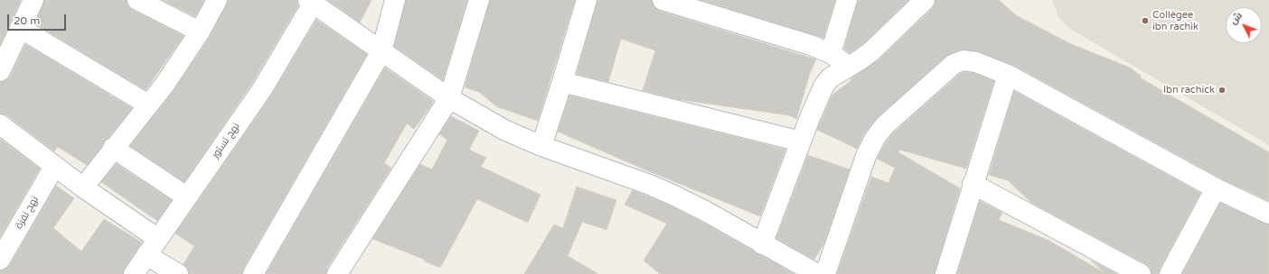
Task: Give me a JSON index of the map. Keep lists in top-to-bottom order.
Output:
{
  "streets": {
    "street": ["نهج تستور", "نهج نفزة"]
  },
  "places": ["Collègee ibn rachik", "Ibn rachick"],
  "scale_bar": "20 m",
  "north": "top left"
}
